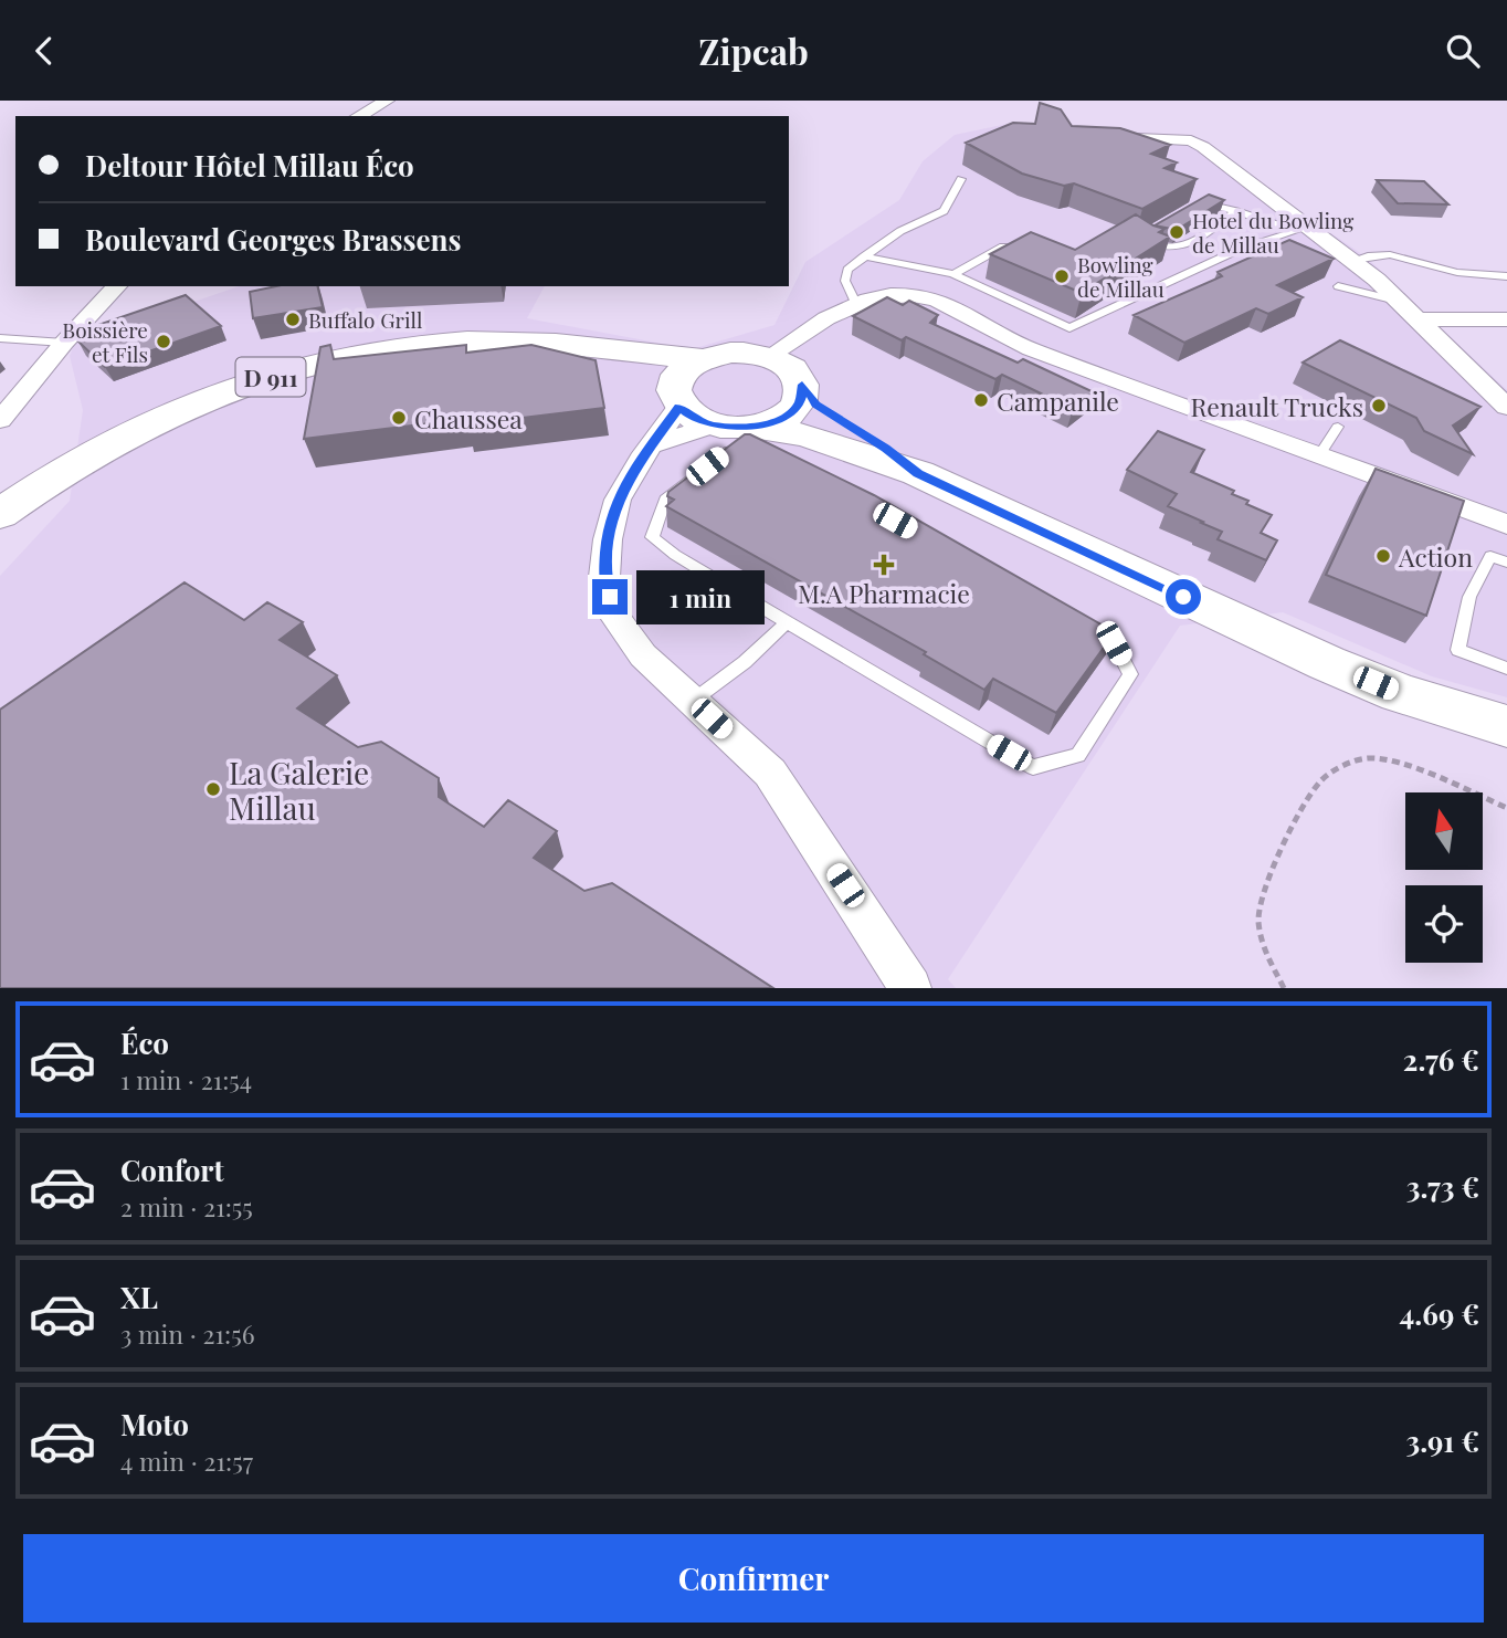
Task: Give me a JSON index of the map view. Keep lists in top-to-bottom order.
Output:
{
  "streets": {
    "main road": ["D 911"]
  },
  "places": {
    "other": [
      "Hotel du Bowling de Millau",
      "Bowling de Millau",
      "Buffalo Grill",
      "Boissière et Fils",
      "Campanile",
      "Renault Trucks",
      "Chaussea",
      "Action",
      "La Galerie Millau"
    ],
    "health": ["M.A Pharmacie"]
  },
  "north": "top",
  "page": {
    "header": "Zipcab",
    "banner": ["Deltour Hôtel Millau Éco", "Boulevard Georges Brassens"],
    "bubble": "1 min",
    "list": [
      {
        "name": "Éco",
        "note": "1 min · 21:54",
        "value": "2.76 €"
      },
      {
        "name": "Confort",
        "note": "2 min · 21:55",
        "value": "3.73 €"
      },
      {
        "name": "XL",
        "note": "3 min · 21:56",
        "value": "4.69 €"
      },
      {
        "name": "Moto",
        "note": "4 min · 21:57",
        "value": "3.91 €"
      }
    ],
    "buttons": "Confirmer"
  }
}
